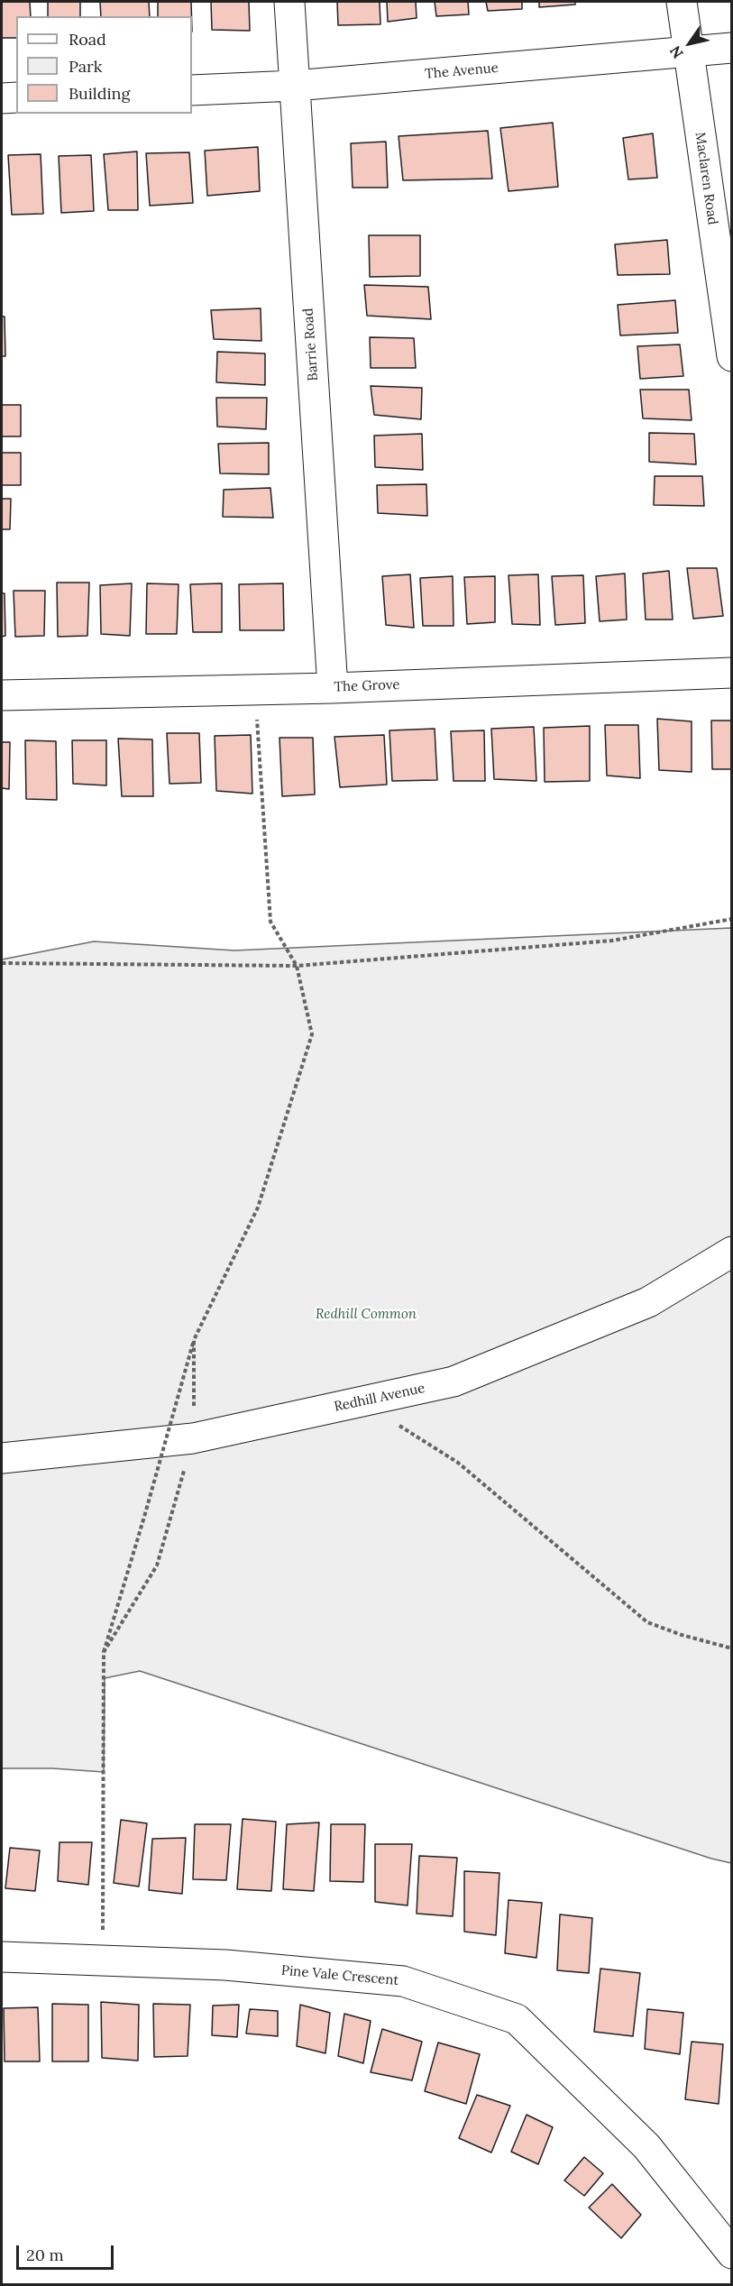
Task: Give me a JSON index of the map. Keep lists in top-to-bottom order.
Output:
{
  "streets": {
    "street": [
      "The Avenue",
      "Maclaren Road",
      "Barrie Road",
      "The Grove",
      "Redhill Avenue",
      "Pine Vale Crescent"
    ]
  },
  "crossings": [
    ["The Avenue", "Maclaren Road"],
    ["The Avenue", "Barrie Road"],
    ["Barrie Road", "The Grove"]
  ],
  "parks": ["Redhill Common"],
  "legend": ["Road", "Park", "Building"],
  "scale_bar": "20 m",
  "north": "bottom left"
}
